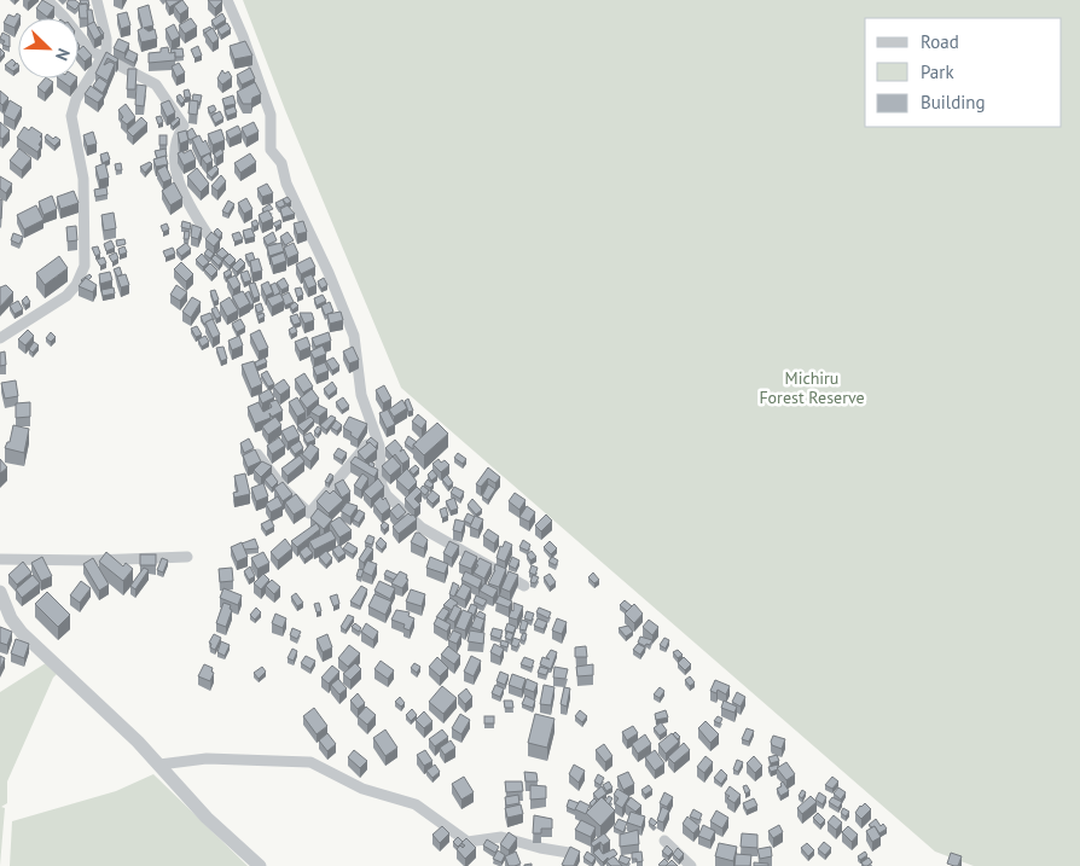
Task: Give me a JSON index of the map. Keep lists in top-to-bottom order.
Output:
{
  "parks": ["Michiru Forest Reserve"],
  "legend": ["Road", "Park", "Building"],
  "north": "bottom right"
}
